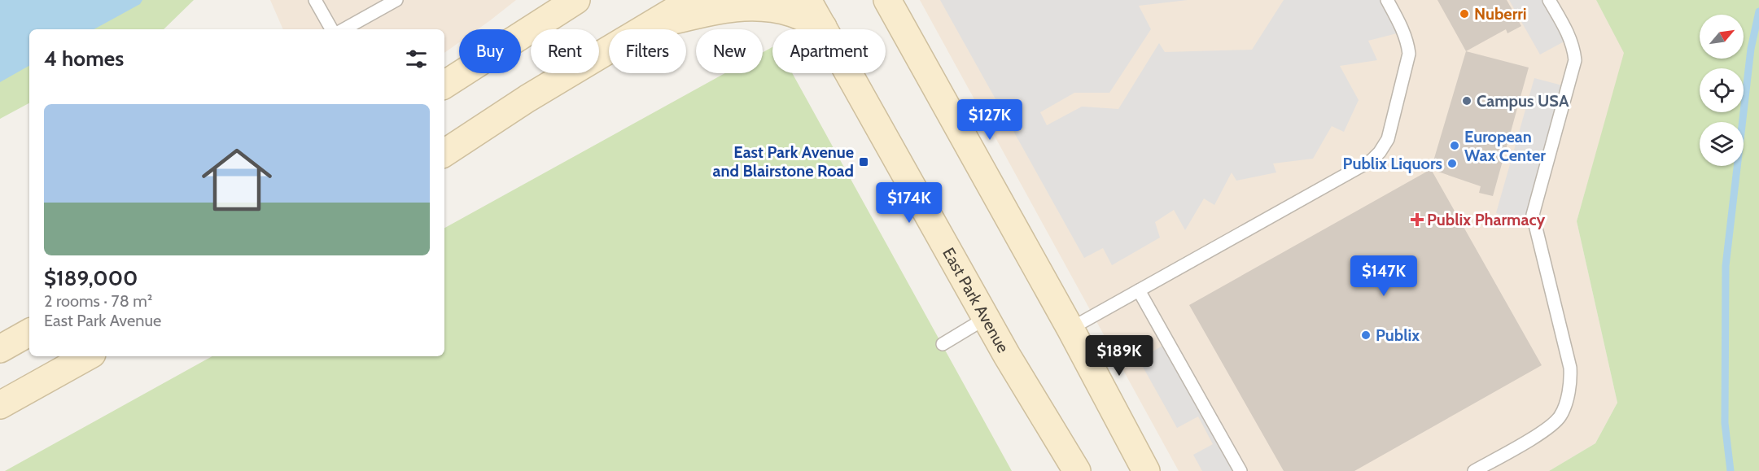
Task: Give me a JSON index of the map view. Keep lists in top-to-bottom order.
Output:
{
  "streets": {
    "main road": ["East Park Avenue"]
  },
  "places": {
    "other": [
      "Nuberri",
      "Campus USA",
      "European Wax Center",
      "Publix Liquors",
      "Publix"
    ],
    "transit": ["East Park Avenue and Blairstone Road"],
    "health": ["Publix Pharmacy"]
  },
  "north": "top right",
  "page": {
    "chip": [
      "Buy",
      "Rent",
      "Filters",
      "New",
      "Apartment"
    ],
    "heading": "4 homes",
    "list": [
      {
        "name": "$189,000",
        "note": "2 rooms · 78 m² · East Park Avenue"
      }
    ],
    "price": [
      "$127K",
      "$174K",
      "$147K",
      "$189K"
    ]
  }
}
